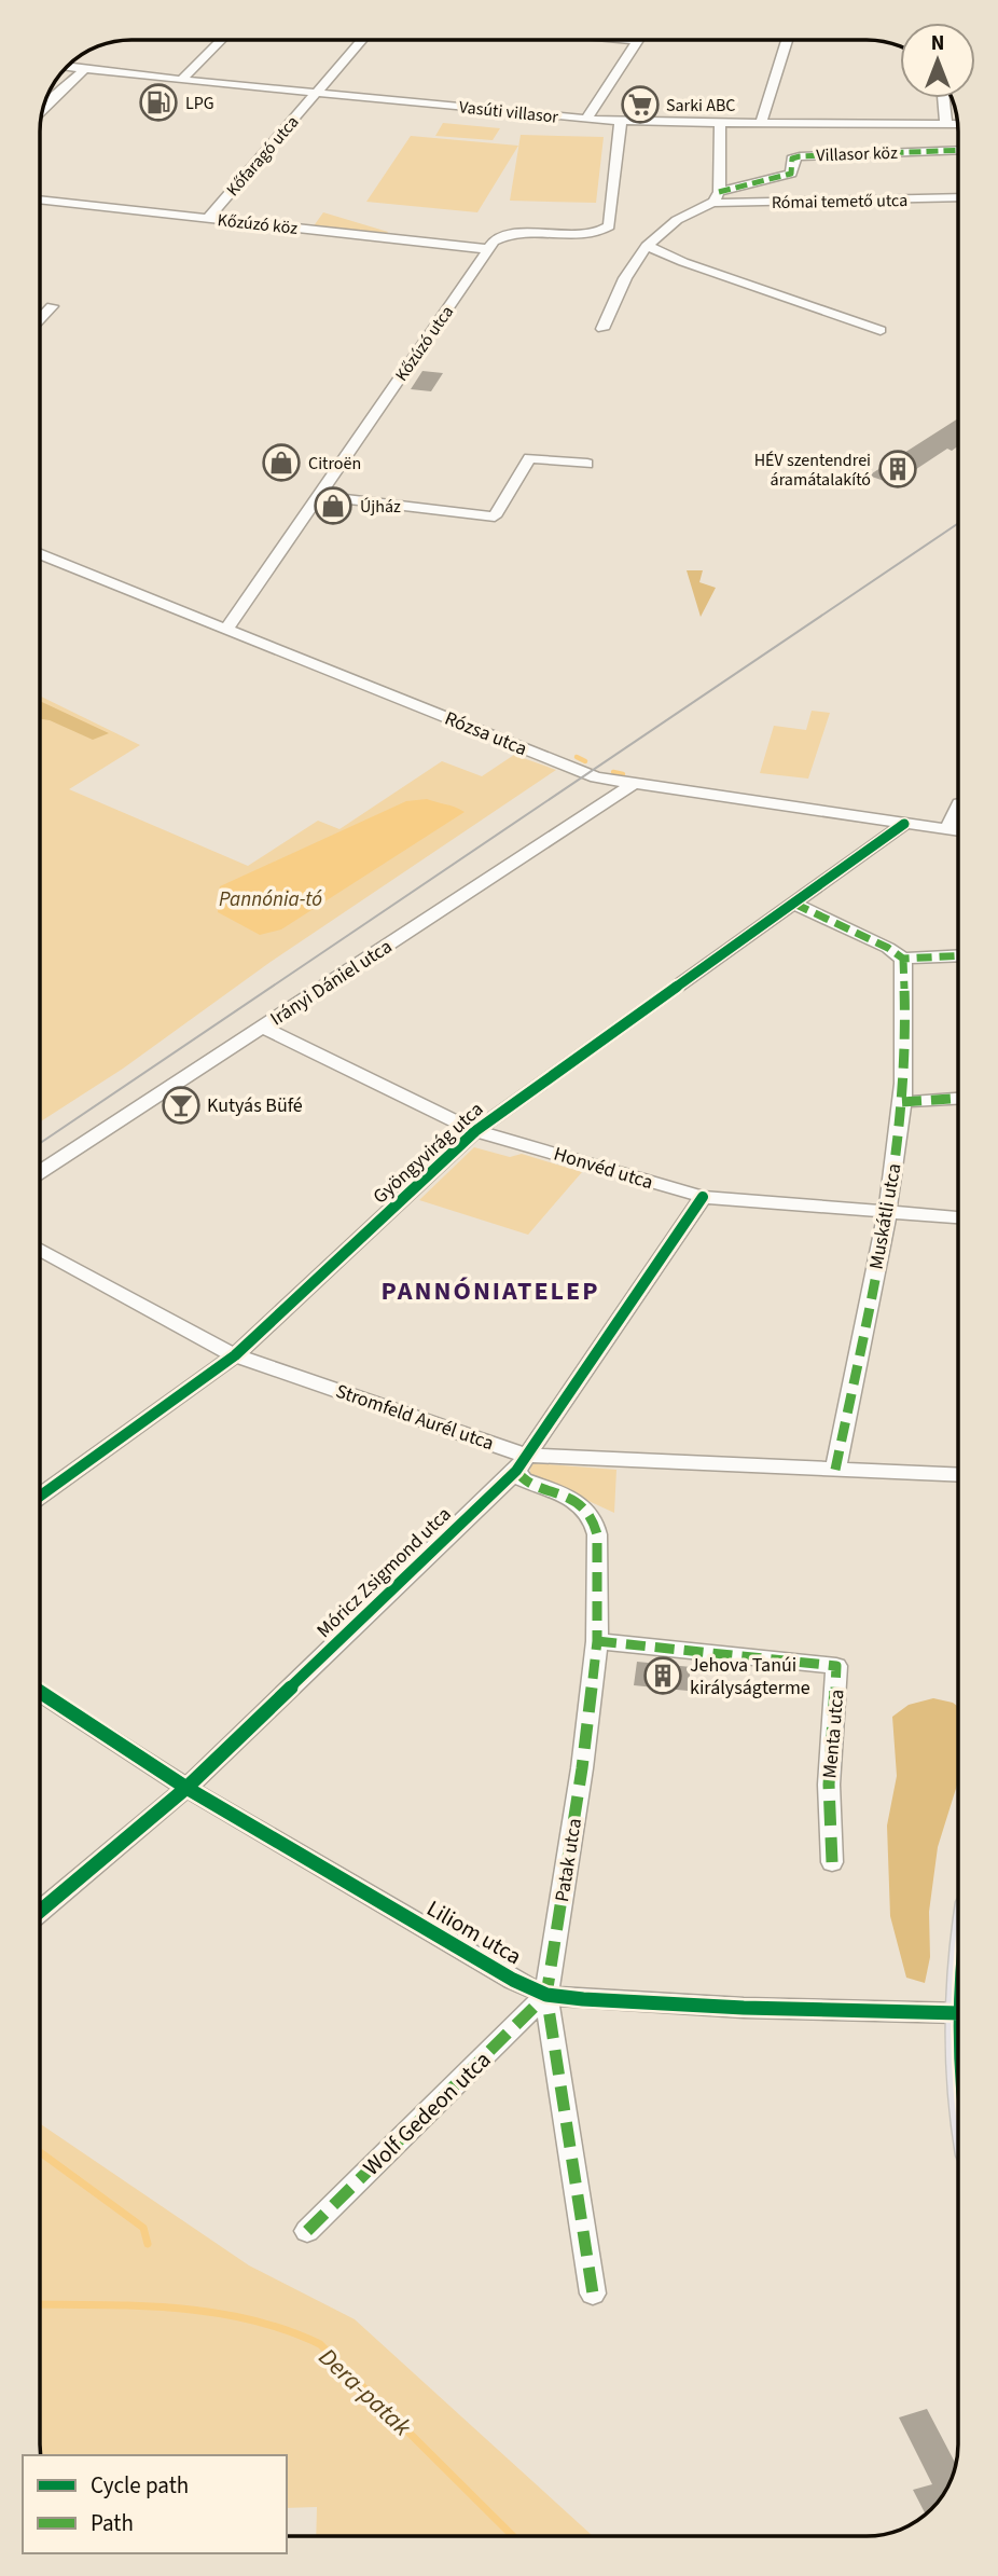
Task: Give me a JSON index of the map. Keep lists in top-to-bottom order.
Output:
{
  "streets": {
    "street": [
      "Vasúti villasor",
      "Villasor köz",
      "Kőfaragó utca",
      "Római temető utca",
      "Kőzúzó köz",
      "Kőzúzó utca",
      "Rózsa utca",
      "Irányi Dániel utca",
      "Gyöngyvirág utca",
      "Honvéd utca",
      "Muskátli utca",
      "Stromfeld Aurél utca",
      "Móricz Zsigmond utca",
      "Menta utca",
      "Patak utca",
      "Liliom utca",
      "Wolf Gedeon utca"
    ]
  },
  "crossings": [
    ["Vasúti villasor", "Kőfaragó utca"],
    ["Villasor köz", "Római temető utca"],
    ["Kőfaragó utca", "Kőzúzó köz"],
    ["Kőzúzó köz", "Kőzúzó utca"],
    ["Kőzúzó utca", "Rózsa utca"],
    ["Rózsa utca", "Irányi Dániel utca"],
    ["Rózsa utca", "Gyöngyvirág utca"],
    ["Irányi Dániel utca", "Honvéd utca"],
    ["Gyöngyvirág utca", "Honvéd utca"],
    ["Gyöngyvirág utca", "Stromfeld Aurél utca"],
    ["Honvéd utca", "Muskátli utca"],
    ["Honvéd utca", "Móricz Zsigmond utca"],
    ["Muskátli utca", "Stromfeld Aurél utca"],
    ["Stromfeld Aurél utca", "Móricz Zsigmond utca"],
    ["Stromfeld Aurél utca", "Patak utca"],
    ["Móricz Zsigmond utca", "Patak utca"],
    ["Móricz Zsigmond utca", "Liliom utca"],
    ["Menta utca", "Patak utca"],
    ["Patak utca", "Liliom utca"],
    ["Patak utca", "Wolf Gedeon utca"],
    ["Liliom utca", "Wolf Gedeon utca"]
  ],
  "districts": ["PANNÓNIATELEP"],
  "water": ["Pannónia-tó", "Dera-patak"],
  "places": {
    "fuel station": ["LPG"],
    "supermarket": ["Sarki ABC"],
    "shop": ["Citroën", "Újház"],
    "building": ["HÉV szentendrei áramátalakító", "Jehova Tanúi királyságterme"],
    "bar": ["Kutyás Büfé"]
  },
  "legend": ["Cycle path", "Path"],
  "north": "top"
}
